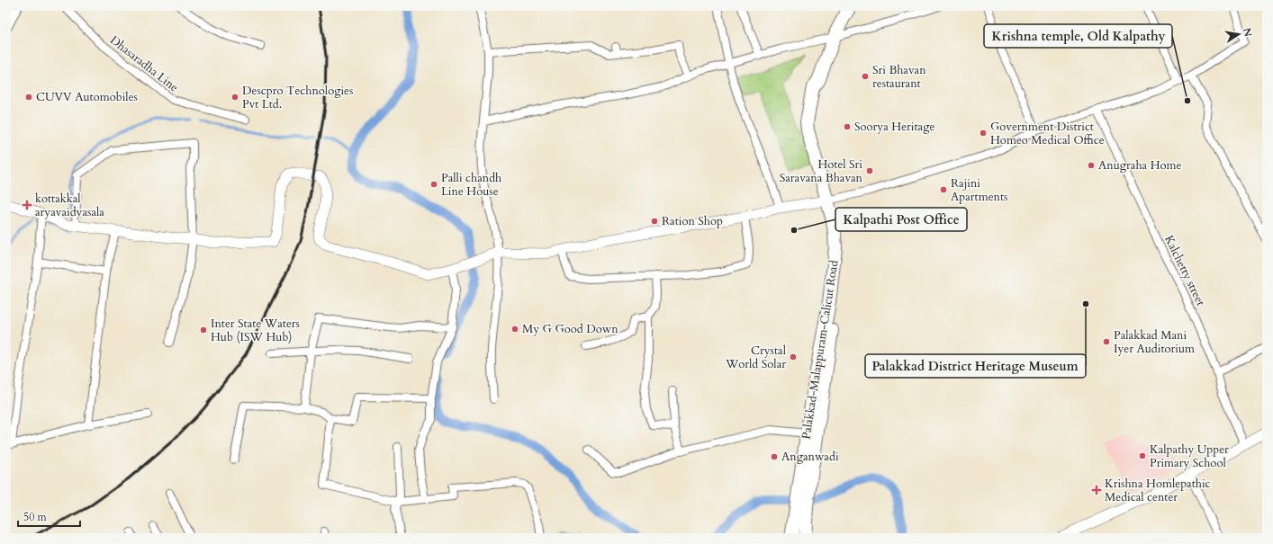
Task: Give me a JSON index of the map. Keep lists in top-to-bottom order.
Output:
{
  "streets": {
    "highway": ["Palakkad-Malappuram-Calicut Road"],
    "street": ["Dhasaradha Line", "Kalchetty street"]
  },
  "places": {
    "other": [
      "Sri Bhavan restaurant",
      "CUVV Automobiles",
      "Descpro Technologies Pvt Ltd.",
      "Krishna temple, Old Kalpathy",
      "Soorya Heritage",
      "Government District Homeo Medical Office",
      "Anugraha Home",
      "Hotel Sri Saravana Bhavan",
      "Palli chandh Line House",
      "Rajini Apartments",
      "Ration Shop",
      "Kalpathi Post Office",
      "Palakkad District Heritage Museum",
      "My G Good Down",
      "Inter State Waters Hub (ISW Hub)",
      "Palakkad Mani Iyer Auditorium",
      "Crystal World Solar",
      "Kalpathy Upper Primary School",
      "Anganwadi"
    ],
    "health": ["kottakkal aryavaidyasala", "Krishna Homlepathic Medical center"]
  },
  "scale_bar": "50 m",
  "north": "right"
}
